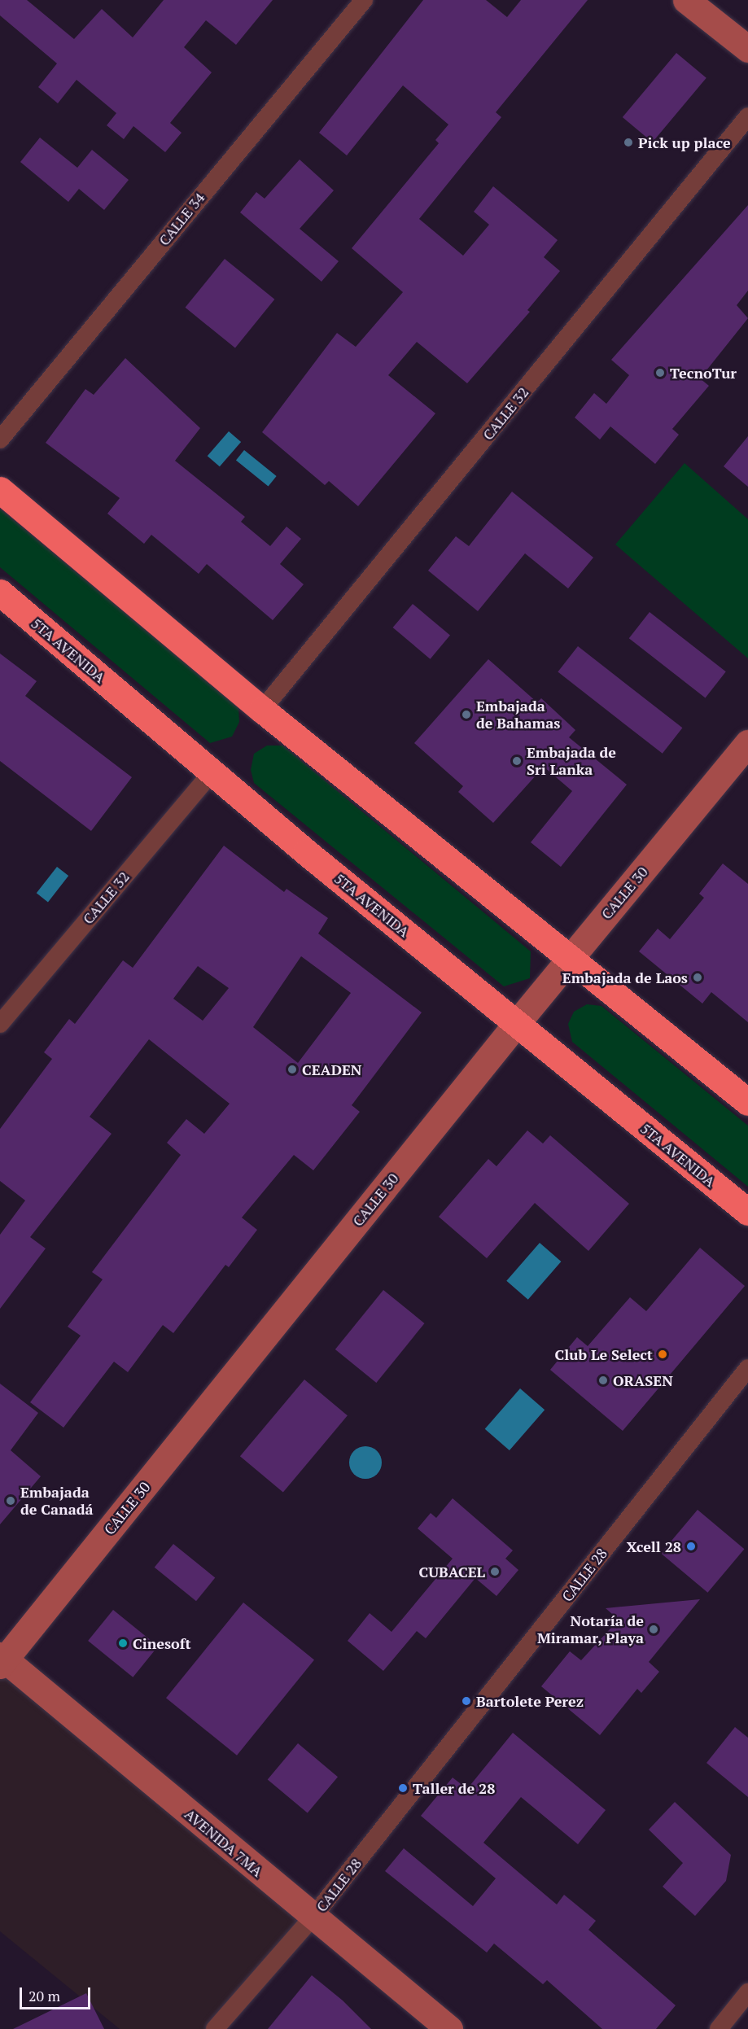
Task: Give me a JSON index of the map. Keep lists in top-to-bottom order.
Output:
{
  "streets": {
    "highway": ["5TA AVENIDA"],
    "main road": ["CALLE 30", "AVENIDA 7MA"],
    "street": ["CALLE 34", "CALLE 32", "CALLE 28"]
  },
  "crossings": [
    ["CALLE 32", "5TA AVENIDA"],
    ["5TA AVENIDA", "CALLE 30"],
    ["CALLE 30", "AVENIDA 7MA"],
    ["CALLE 28", "AVENIDA 7MA"]
  ],
  "places": [
    "Pick up place",
    "TecnoTur",
    "Embajada de Bahamas",
    "Embajada de Sri Lanka",
    "Embajada de Laos",
    "CEADEN",
    "Club Le Select",
    "ORASEN",
    "Embajada de Canadá",
    "Xcell 28",
    "CUBACEL",
    "Notaría de Miramar, Playa",
    "Cinesoft",
    "Bartolete Perez",
    "Taller de 28"
  ],
  "scale_bar": "20 m"
}
